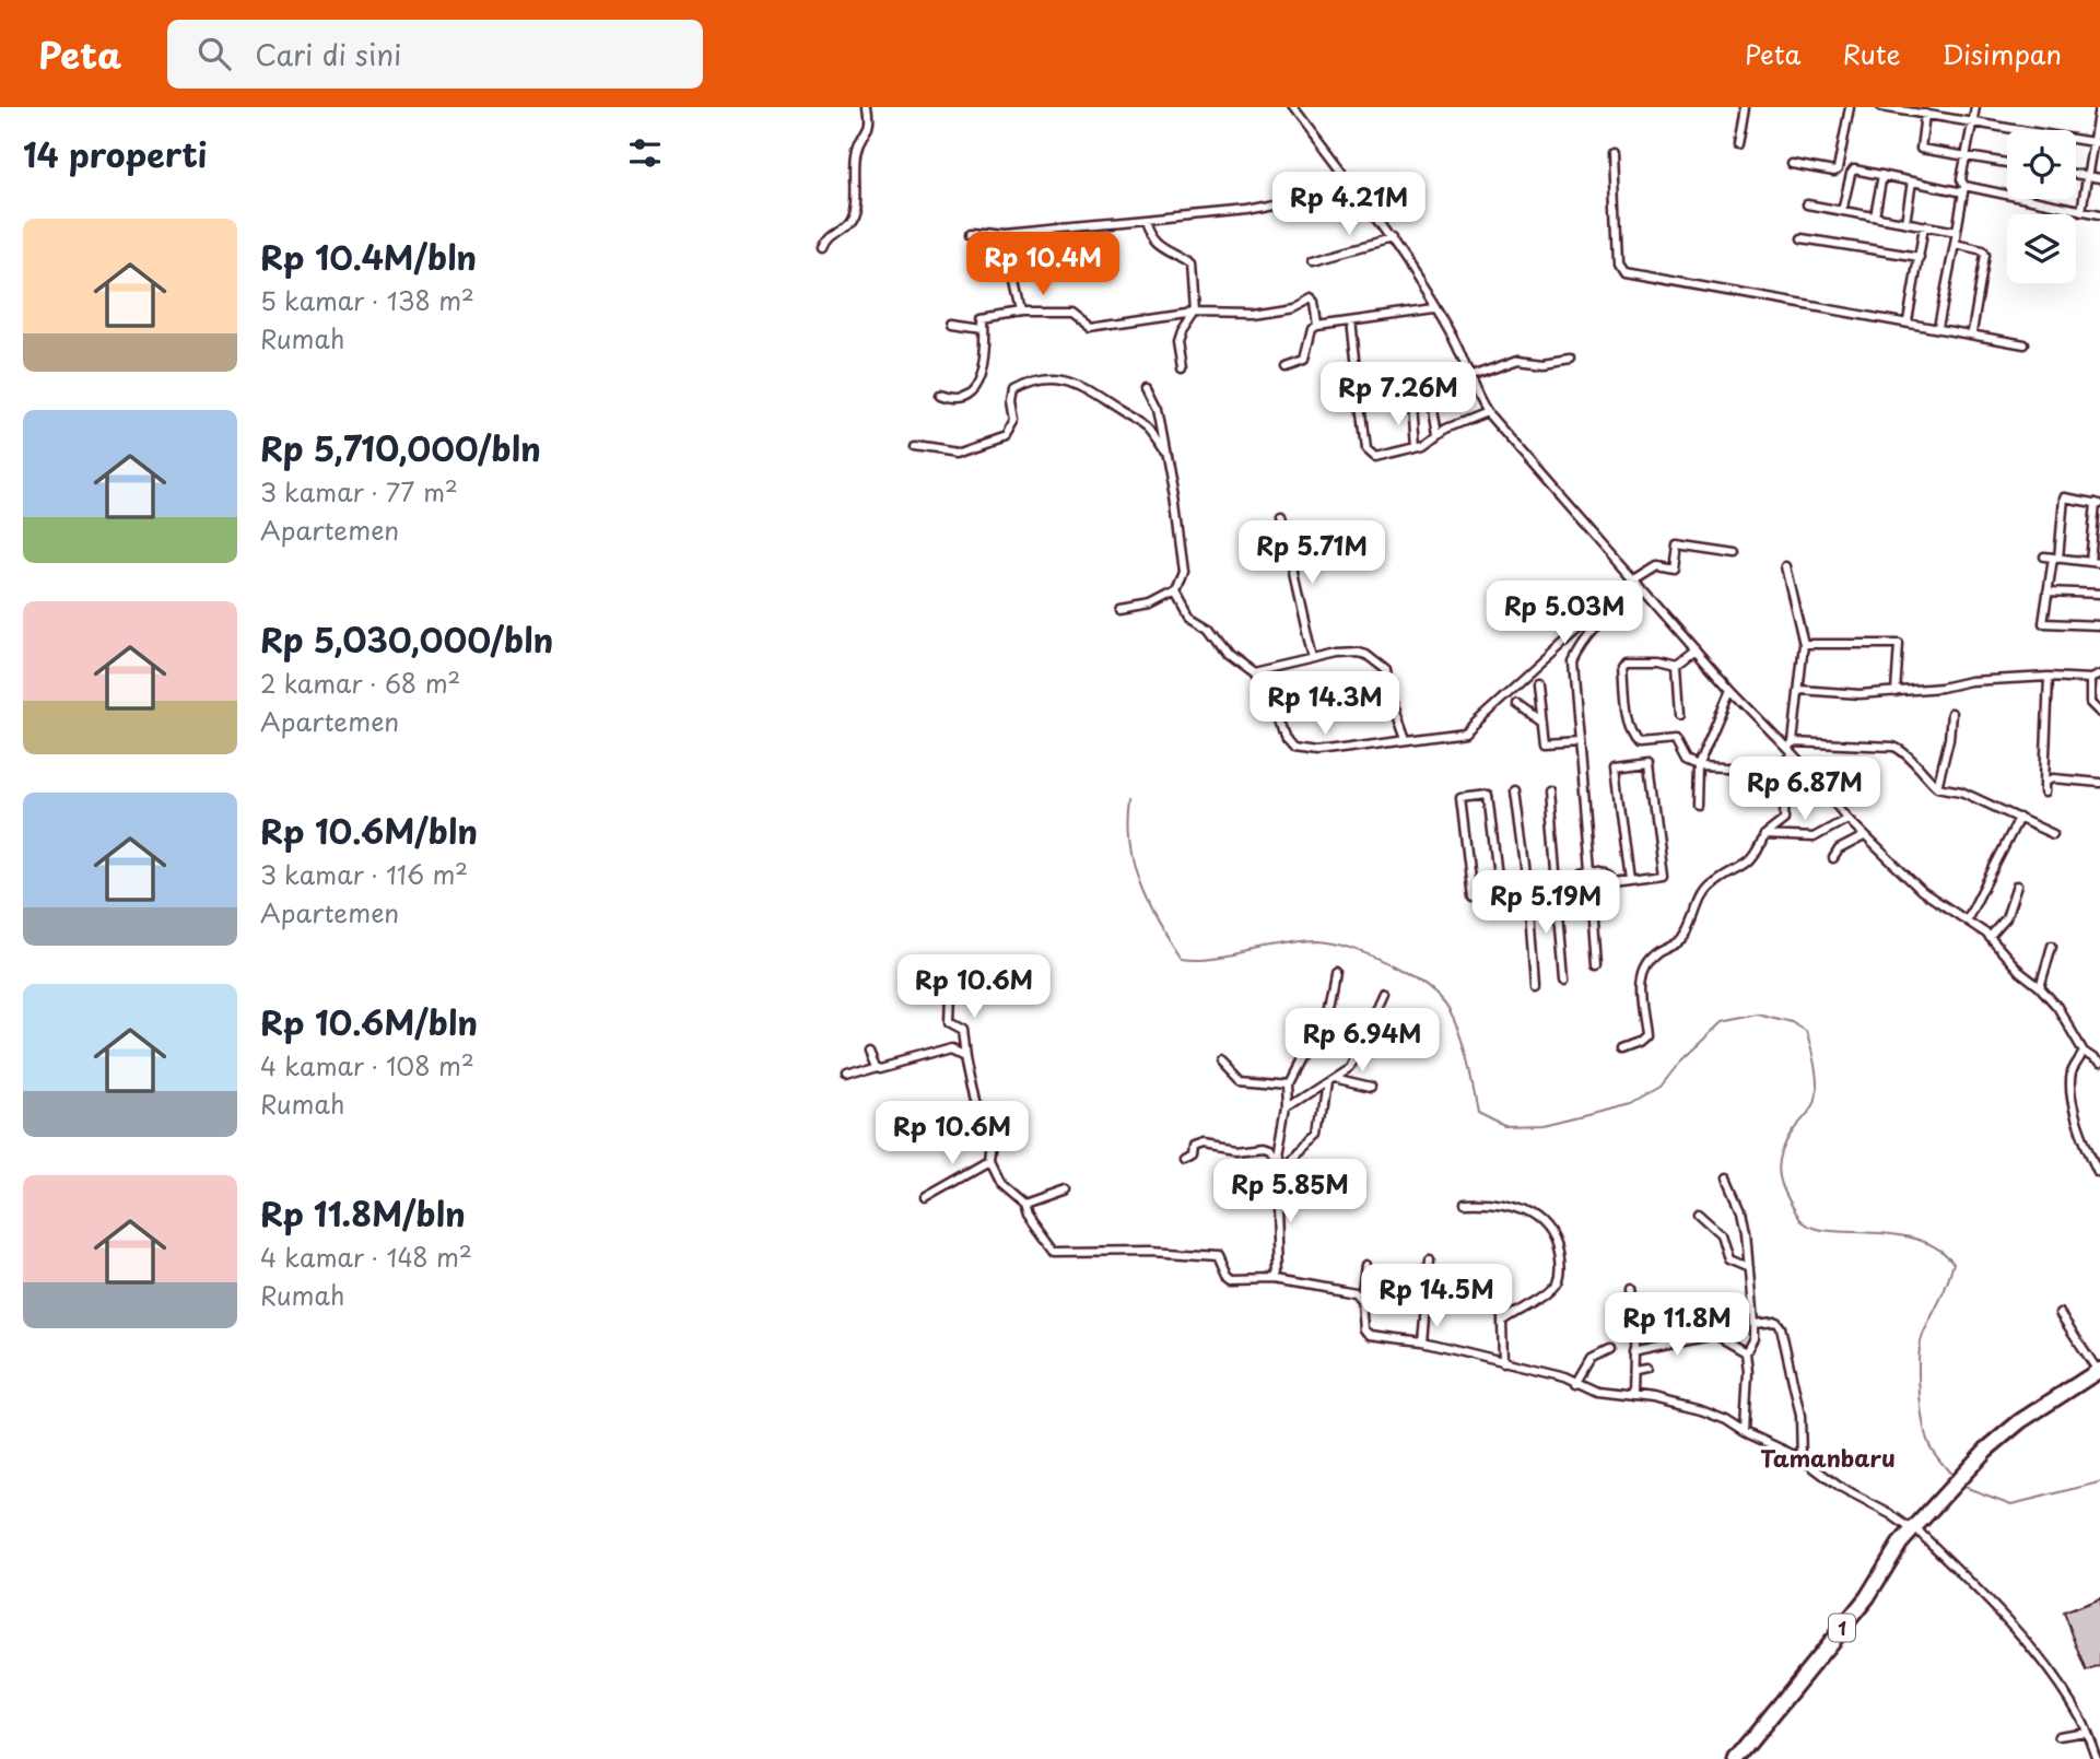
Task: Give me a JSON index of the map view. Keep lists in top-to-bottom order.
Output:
{
  "streets": {
    "highway": ["1"]
  },
  "districts": ["Tamanbaru"],
  "page": {
    "header": "Peta",
    "search": "Cari di sini",
    "nav": ["Peta", "Rute", "Disimpan"],
    "heading": "14 properti",
    "price": [
      "Rp 4.21M",
      "Rp 10.4M",
      "Rp 7.26M",
      "Rp 5.71M",
      "Rp 5.03M",
      "Rp 14.3M",
      "Rp 6.87M",
      "Rp 5.19M",
      "Rp 10.6M",
      "Rp 6.94M",
      "Rp 10.6M",
      "Rp 5.85M",
      "Rp 14.5M",
      "Rp 11.8M"
    ],
    "list": [
      {
        "name": "Rp 10.4M/bln",
        "note": "5 kamar · 138 m² · Rumah"
      },
      {
        "name": "Rp 5,710,000/bln",
        "note": "3 kamar · 77 m² · Apartemen"
      },
      {
        "name": "Rp 5,030,000/bln",
        "note": "2 kamar · 68 m² · Apartemen"
      },
      {
        "name": "Rp 10.6M/bln",
        "note": "3 kamar · 116 m² · Apartemen"
      },
      {
        "name": "Rp 10.6M/bln",
        "note": "4 kamar · 108 m² · Rumah"
      },
      {
        "name": "Rp 11.8M/bln",
        "note": "4 kamar · 148 m² · Rumah"
      }
    ]
  }
}
